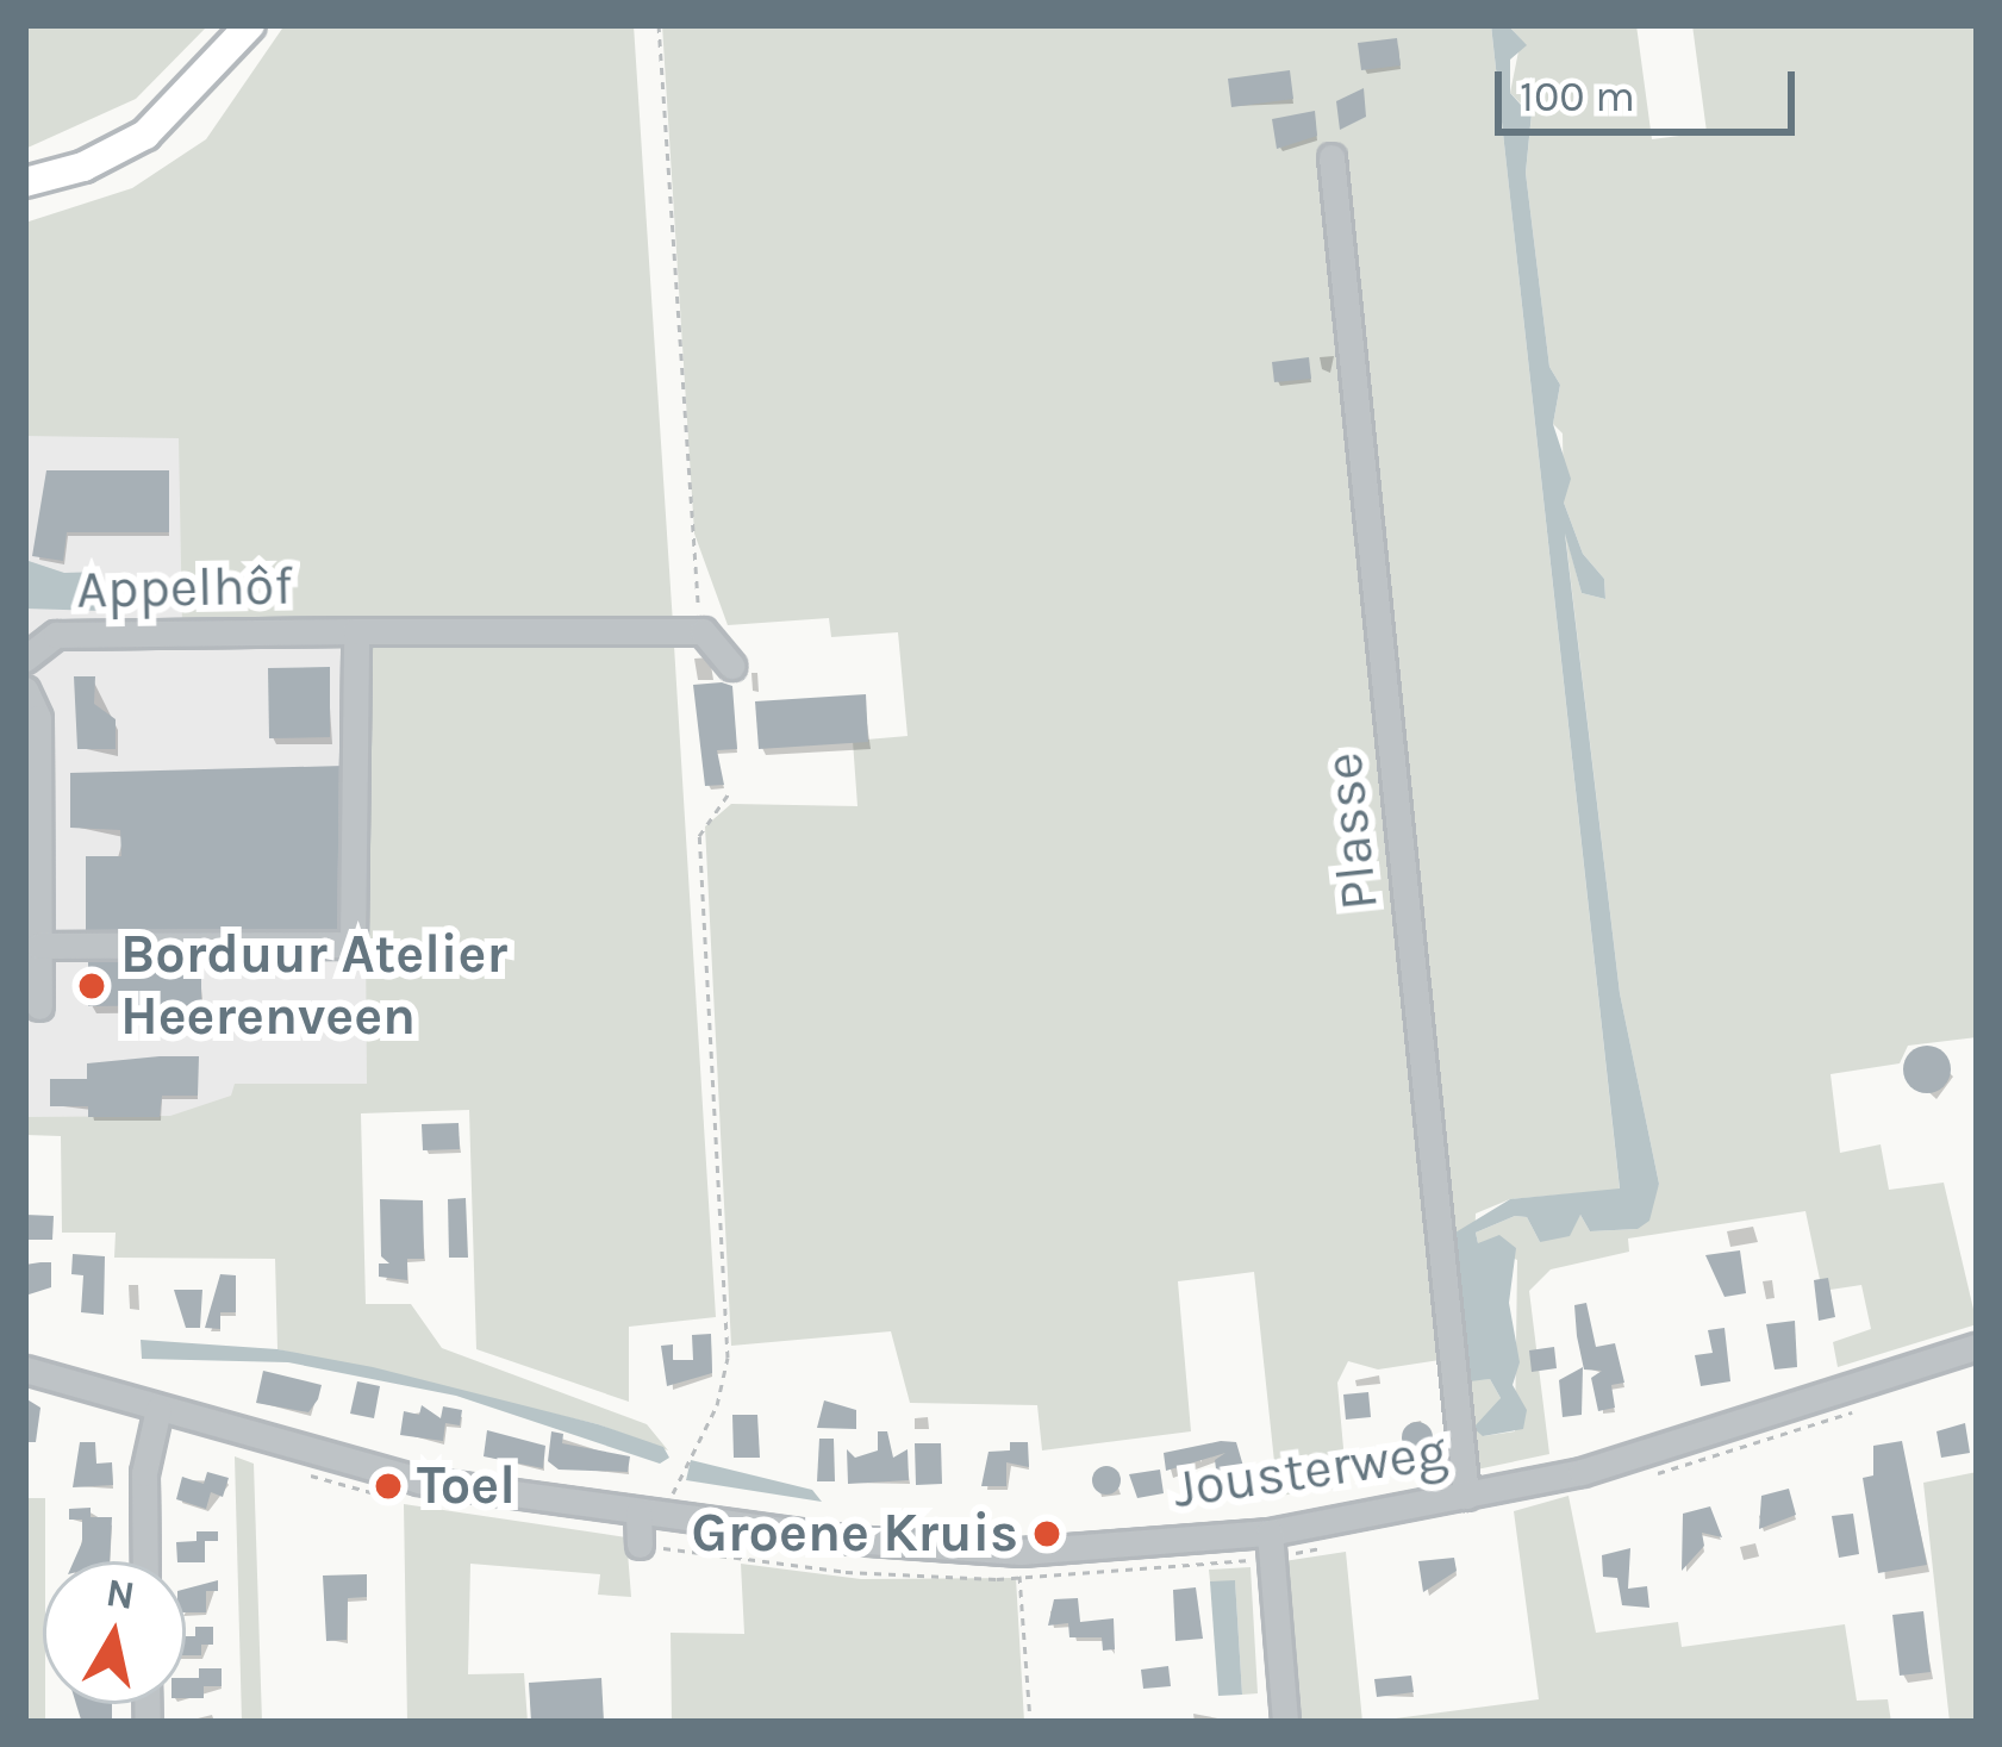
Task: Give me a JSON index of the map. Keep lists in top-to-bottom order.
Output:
{
  "streets": {
    "street": ["Appelhôf", "Plasse", "Jousterweg"]
  },
  "crossings": [
    ["Plasse", "Jousterweg"]
  ],
  "places": ["Borduur Atelier Heerenveen", "Toel", "Groene Kruis"],
  "scale_bar": "100 m",
  "north": "top"
}
